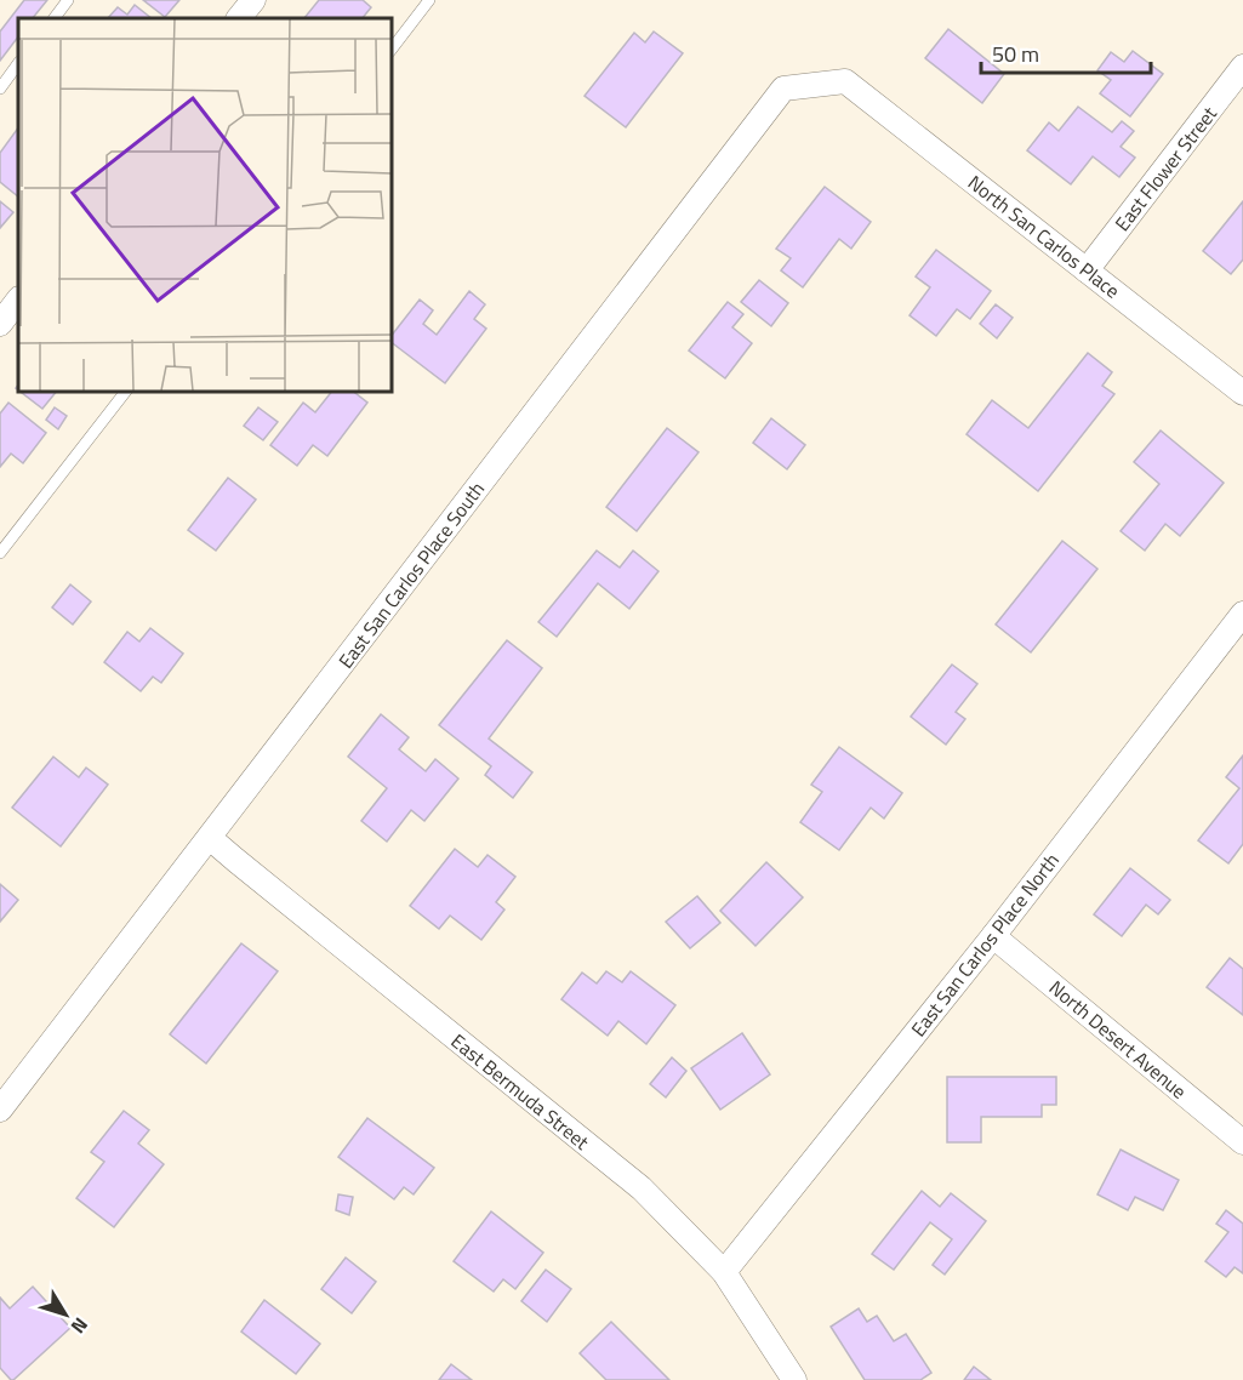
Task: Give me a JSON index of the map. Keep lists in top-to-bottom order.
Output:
{
  "streets": {
    "street": [
      "East Flower Street",
      "North San Carlos Place",
      "East San Carlos Place South",
      "East San Carlos Place North",
      "North Desert Avenue",
      "East Bermuda Street"
    ]
  },
  "crossings": [
    ["East Flower Street", "North San Carlos Place"],
    ["North San Carlos Place", "East San Carlos Place South"],
    ["East San Carlos Place South", "East Bermuda Street"],
    ["East San Carlos Place North", "North Desert Avenue"],
    ["East San Carlos Place North", "East Bermuda Street"]
  ],
  "scale_bar": "50 m",
  "north": "bottom right"
}
